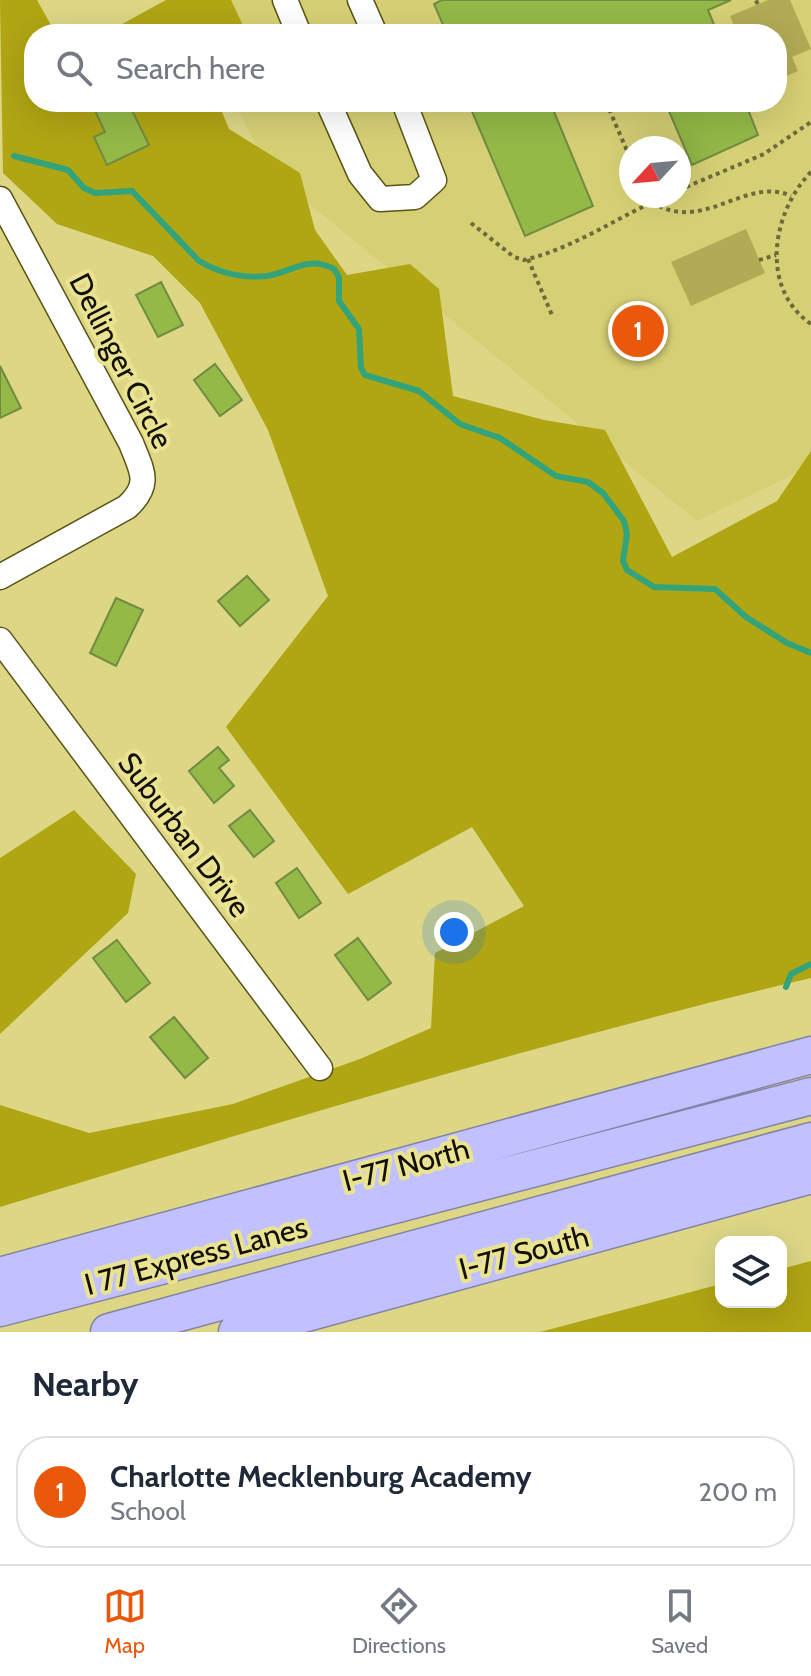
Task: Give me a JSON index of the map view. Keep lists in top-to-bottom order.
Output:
{
  "streets": {
    "highway": ["I-77 North", "I-77 South", "I 77 Express Lanes"],
    "street": ["Dellinger Circle", "Suburban Drive"]
  },
  "north": "bottom left",
  "page": {
    "search": "Search here",
    "pins": "1",
    "heading": "Nearby",
    "list": [
      {
        "mark": "1",
        "name": "Charlotte Mecklenburg Academy",
        "note": "School",
        "value": "200 m"
      }
    ],
    "nav": ["Map", "Directions", "Saved"]
  }
}
